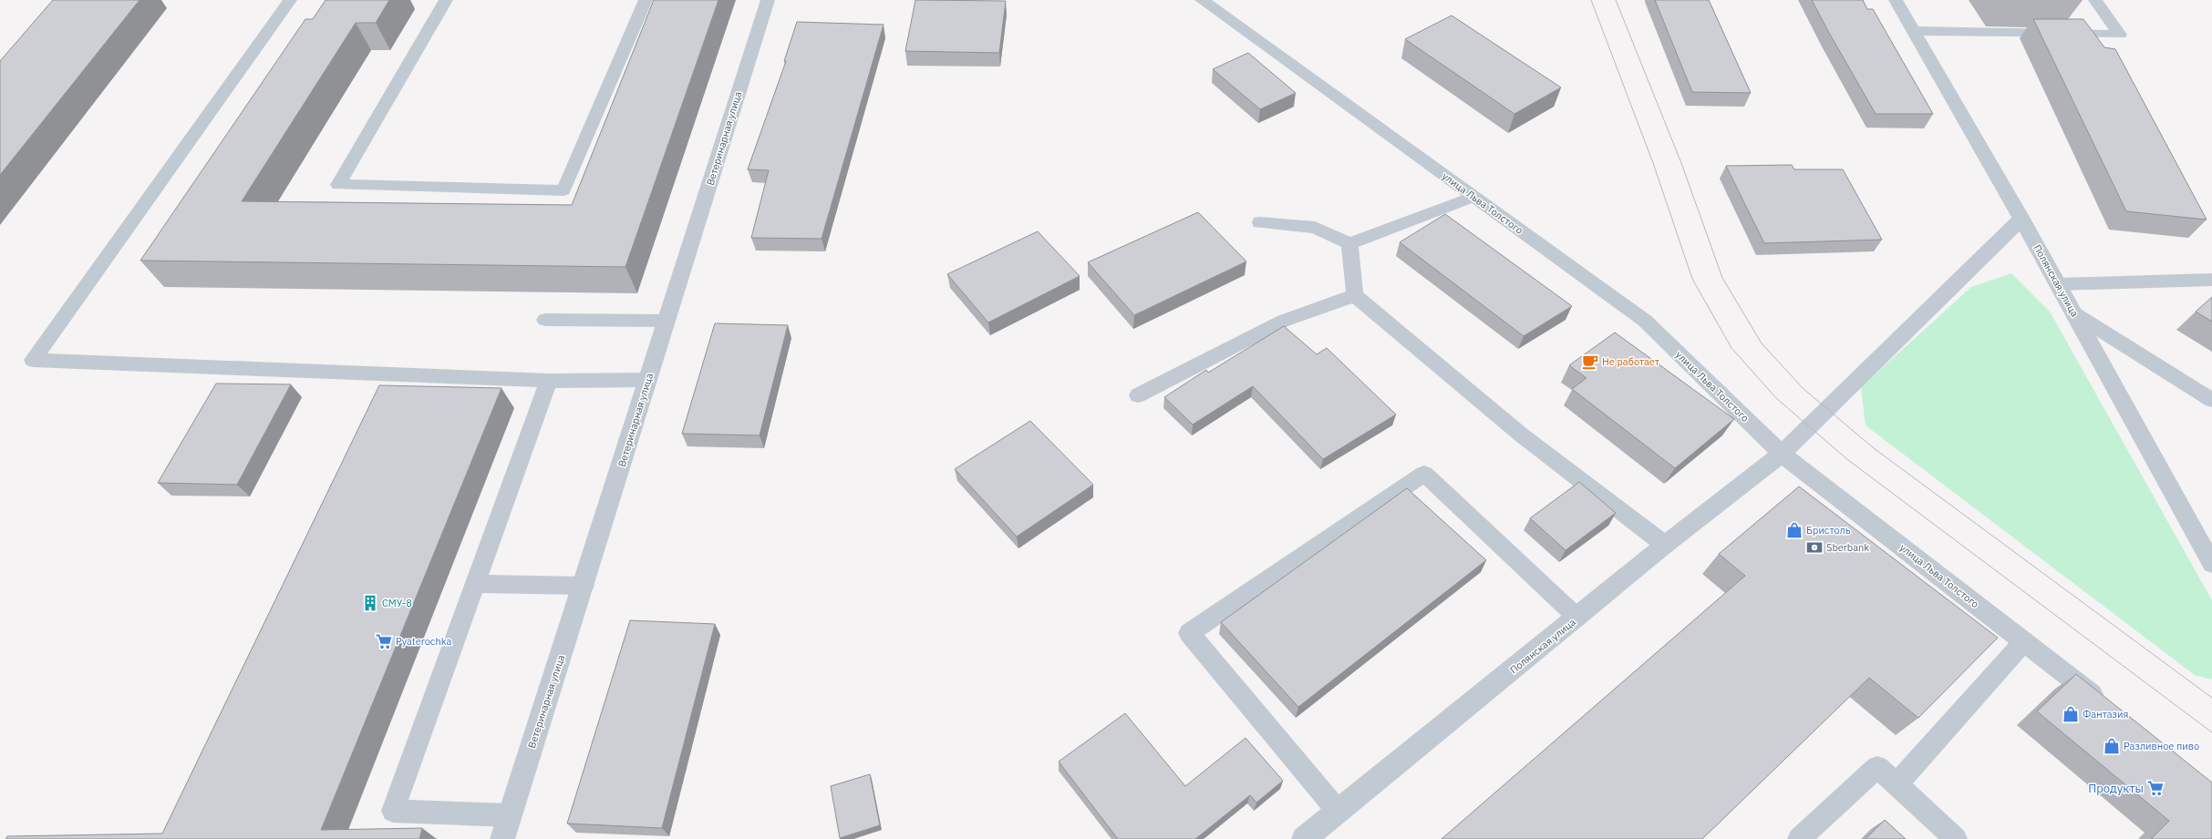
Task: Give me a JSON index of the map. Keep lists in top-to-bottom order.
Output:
{
  "streets": {
    "street": ["Ветеринарная улица", "улица Льва Толстого", "Полянская улица"]
  },
  "crossings": [
    ["улица Льва Толстого", "Полянская улица"]
  ],
  "places": {
    "cafe": ["Не работает"],
    "shop": ["Бристоль", "Фантазия", "Разливное пиво"],
    "bank": ["Sberbank"],
    "building": ["СМУ-8"],
    "supermarket": ["Pyaterochka", "Продукты"]
  }
}
